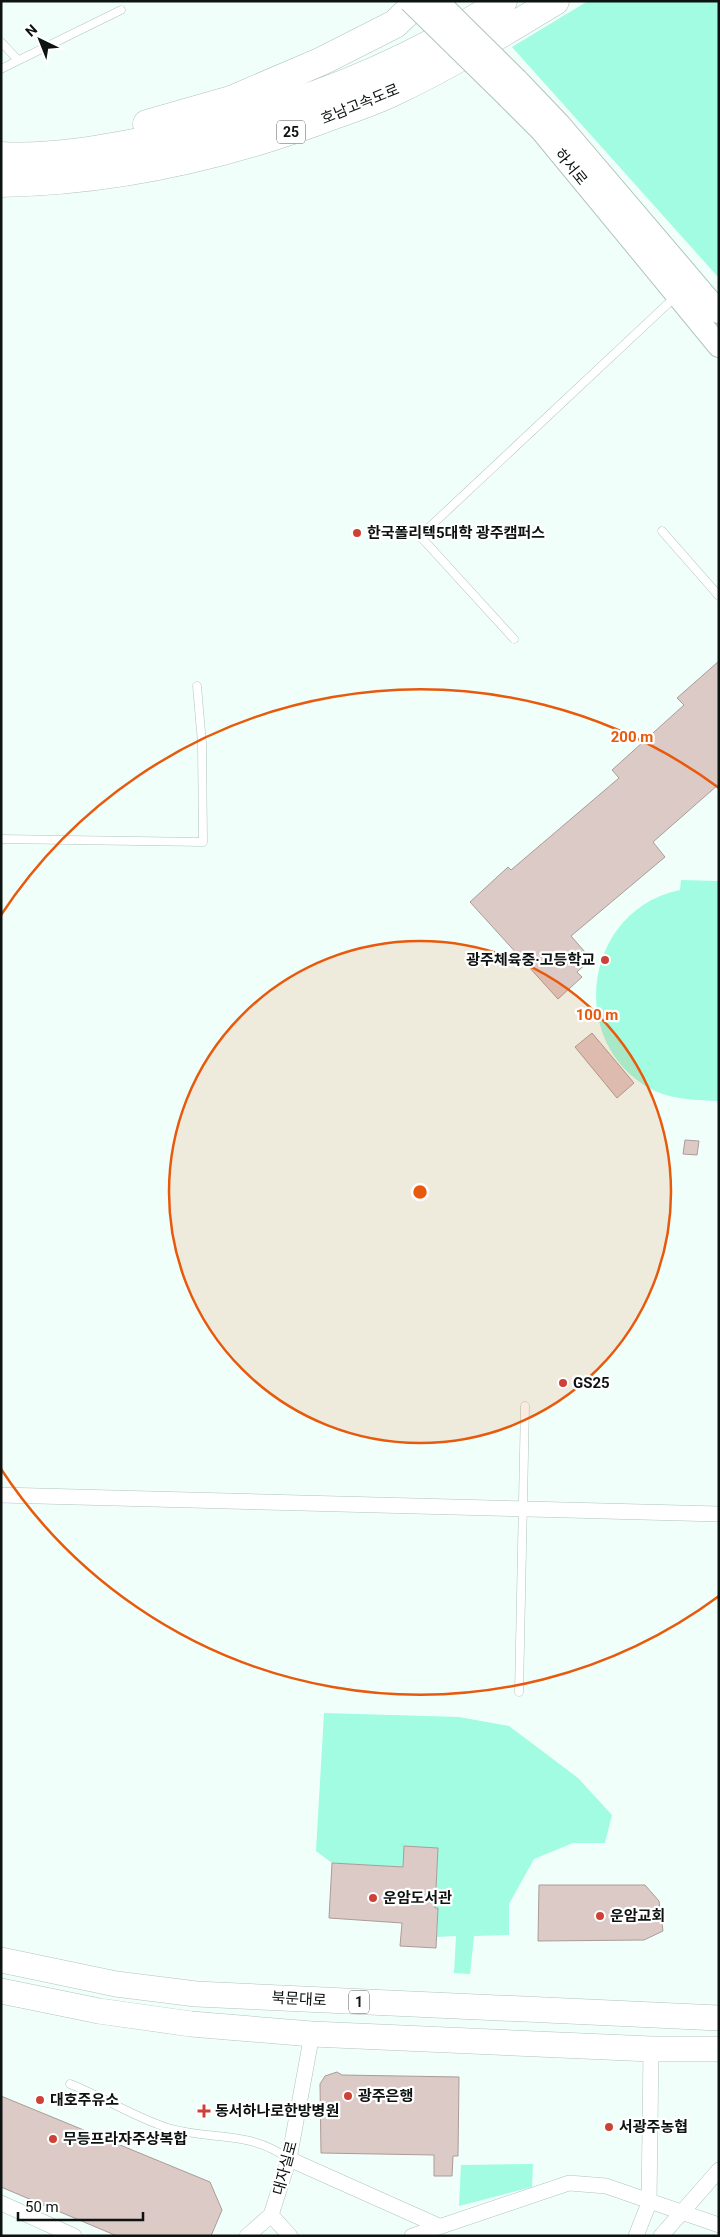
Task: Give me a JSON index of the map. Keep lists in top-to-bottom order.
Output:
{
  "streets": {
    "highway": ["호남고속도로", "25"],
    "main road": ["북문대로", "1"],
    "street": ["하서로", "대자실로"]
  },
  "crossings": [
    ["1", "대자실로"]
  ],
  "places": {
    "other": [
      "한국폴리텍5대학 광주캠퍼스",
      "광주체육중·고등학교",
      "GS25",
      "운암도서관",
      "운암교회",
      "광주은행",
      "대호주유소",
      "서광주농협",
      "무등프라자주상복합"
    ],
    "health": ["동서하나로한방병원"]
  },
  "scale_bar": "50 m",
  "north": "top left",
  "rings": ["200 m", "100 m"]
}
